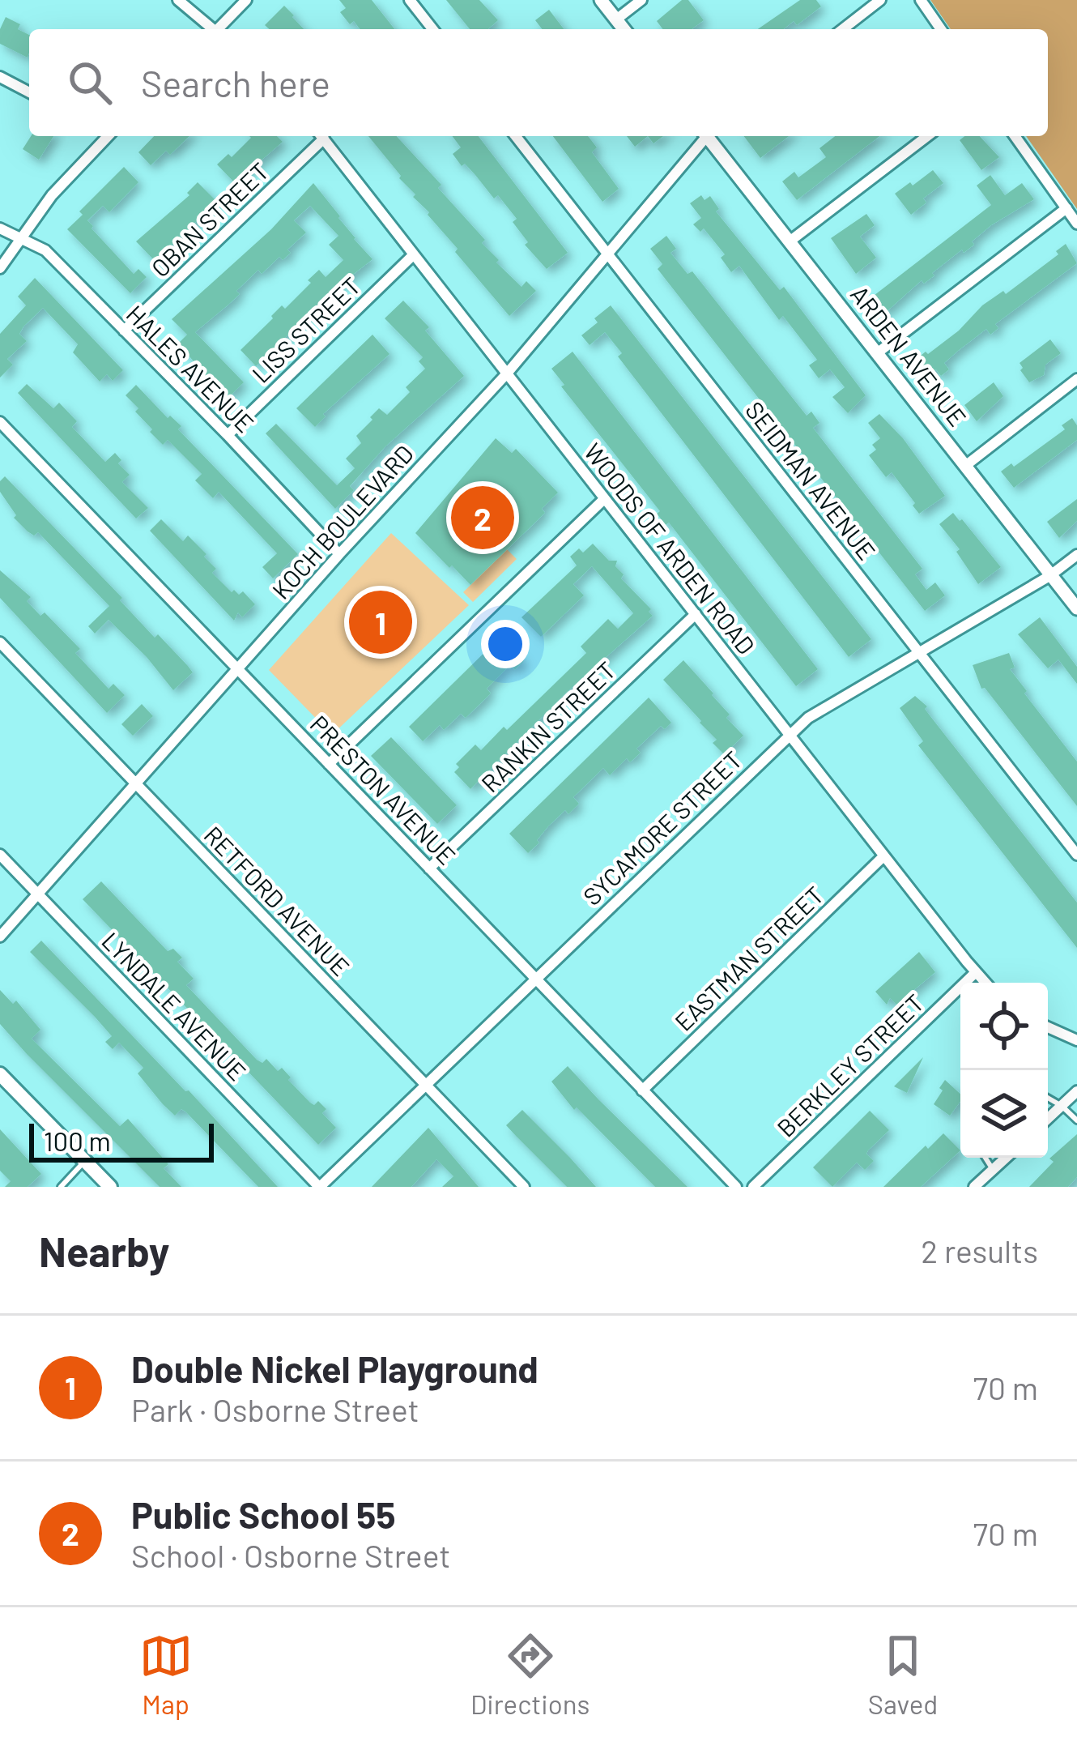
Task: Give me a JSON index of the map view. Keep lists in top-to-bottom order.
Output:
{
  "streets": {
    "street": [
      "OBAN STREET",
      "LISS STREET",
      "ARDEN AVENUE",
      "HALES AVENUE",
      "SEIDMAN AVENUE",
      "KOCH BOULEVARD",
      "WOODS OF ARDEN ROAD",
      "RANKIN STREET",
      "PRESTON AVENUE",
      "SYCAMORE STREET",
      "RETFORD AVENUE",
      "EASTMAN STREET",
      "LYNDALE AVENUE",
      "BERKLEY STREET"
    ]
  },
  "crossings": [
    ["OBAN STREET", "HALES AVENUE"],
    ["LISS STREET", "HALES AVENUE"],
    ["LISS STREET", "WOODS OF ARDEN ROAD"],
    ["ARDEN AVENUE", "SYCAMORE STREET"],
    ["HALES AVENUE", "KOCH BOULEVARD"],
    ["SEIDMAN AVENUE", "KOCH BOULEVARD"],
    ["SEIDMAN AVENUE", "SYCAMORE STREET"],
    ["KOCH BOULEVARD", "WOODS OF ARDEN ROAD"],
    ["KOCH BOULEVARD", "PRESTON AVENUE"],
    ["KOCH BOULEVARD", "RETFORD AVENUE"],
    ["KOCH BOULEVARD", "LYNDALE AVENUE"],
    ["WOODS OF ARDEN ROAD", "RANKIN STREET"],
    ["WOODS OF ARDEN ROAD", "SYCAMORE STREET"],
    ["WOODS OF ARDEN ROAD", "EASTMAN STREET"],
    ["WOODS OF ARDEN ROAD", "BERKLEY STREET"],
    ["RANKIN STREET", "PRESTON AVENUE"],
    ["PRESTON AVENUE", "SYCAMORE STREET"],
    ["PRESTON AVENUE", "EASTMAN STREET"],
    ["SYCAMORE STREET", "RETFORD AVENUE"],
    ["SYCAMORE STREET", "LYNDALE AVENUE"]
  ],
  "scale_bar": "100 m",
  "page": {
    "search": "Search here",
    "pins": ["2", "1"],
    "scale": "100 m",
    "heading": ["Nearby", "2 results"],
    "list": [
      {
        "mark": "1",
        "name": "Double Nickel Playground",
        "note": "Park · Osborne Street",
        "value": "70 m"
      },
      {
        "mark": "2",
        "name": "Public School 55",
        "note": "School · Osborne Street",
        "value": "70 m"
      }
    ],
    "nav": ["Map", "Directions", "Saved"]
  }
}
